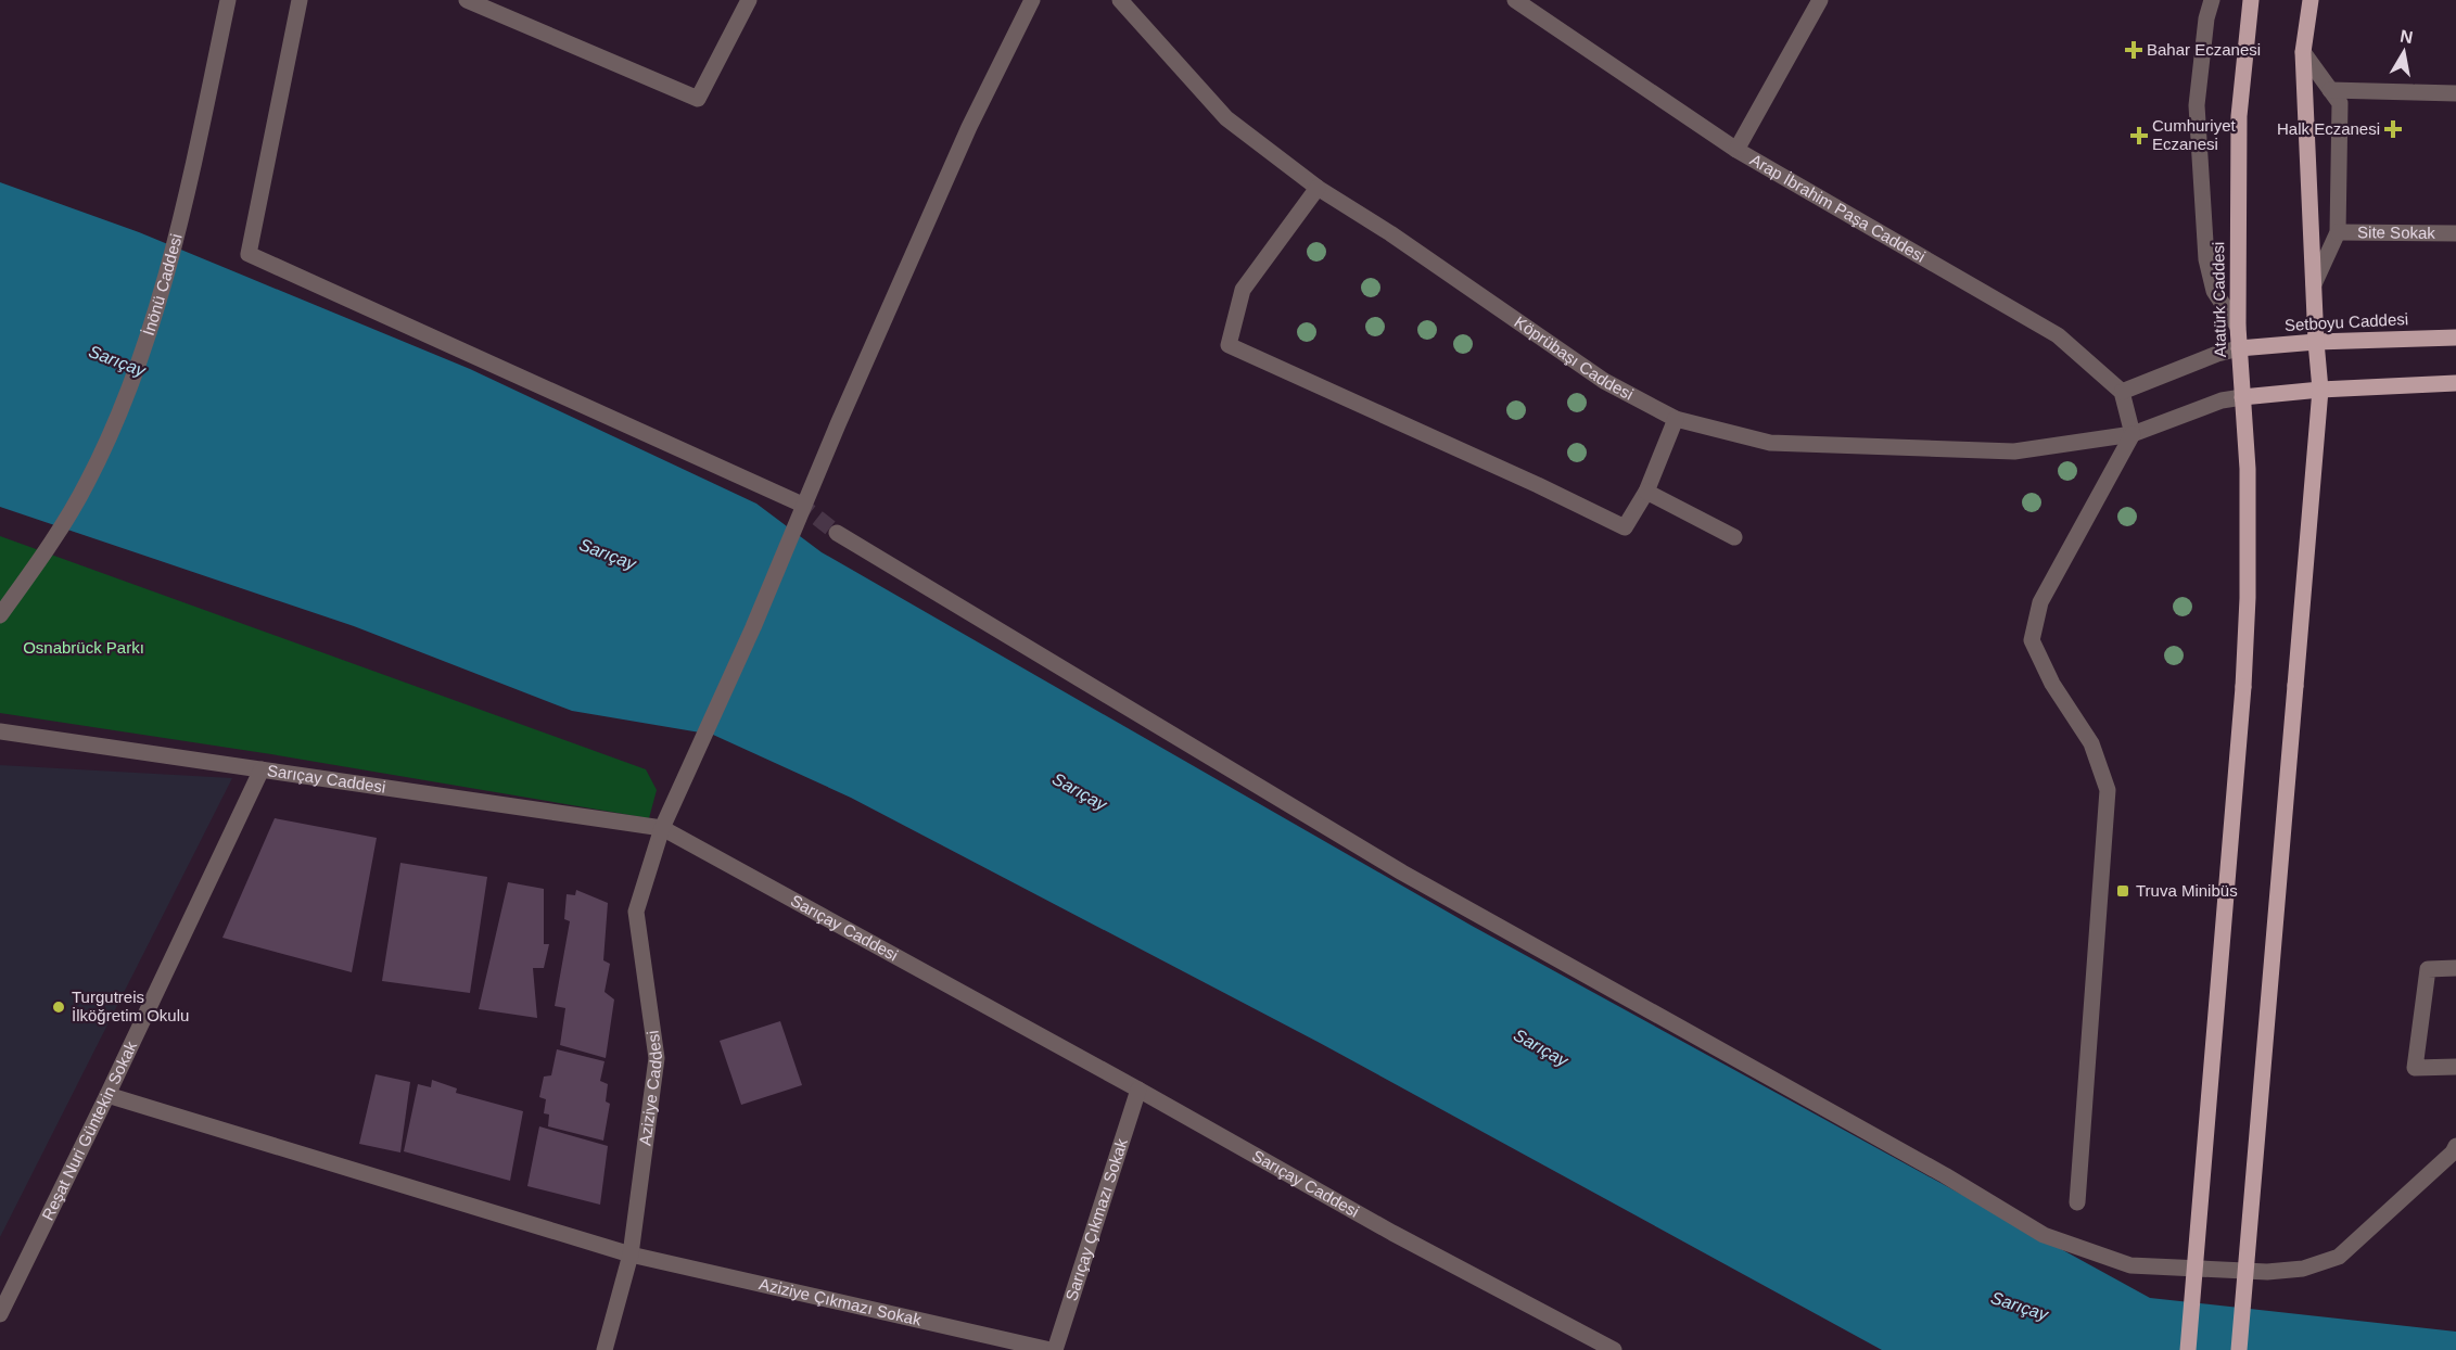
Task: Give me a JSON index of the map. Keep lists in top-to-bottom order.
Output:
{
  "streets": {
    "main road": ["Atatürk Caddesi", "Setboyu Caddesi"],
    "street": [
      "Arap İbrahim Paşa Caddesi",
      "Site Sokak",
      "İnönü Caddesi",
      "Köprübaşı Caddesi",
      "Sarıçay Caddesi",
      "Aziziye Caddesi",
      "Reşat Nuri Güntekin Sokak",
      "Sarıçay Çıkmazı Sokak",
      "Aziziye Çıkmazı Sokak"
    ]
  },
  "crossings": [
    ["Atatürk Caddesi", "Setboyu Caddesi"],
    ["Atatürk Caddesi", "Köprübaşı Caddesi"],
    ["Sarıçay Caddesi", "Aziziye Caddesi"],
    ["Sarıçay Caddesi", "Reşat Nuri Güntekin Sokak"],
    ["Sarıçay Caddesi", "Sarıçay Çıkmazı Sokak"],
    ["Aziziye Caddesi", "Aziziye Çıkmazı Sokak"],
    ["Reşat Nuri Güntekin Sokak", "Aziziye Çıkmazı Sokak"],
    ["Sarıçay Çıkmazı Sokak", "Aziziye Çıkmazı Sokak"]
  ],
  "water": ["Sarıçay"],
  "parks": ["Osnabrück Parkı"],
  "places": {
    "health": ["Bahar Eczanesi", "Halk Eczanesi", "Cumhuriyet Eczanesi"],
    "transit": ["Truva Minibüs"],
    "other": ["Turgutreis İlköğretim Okulu"]
  },
  "north": "top"
}
